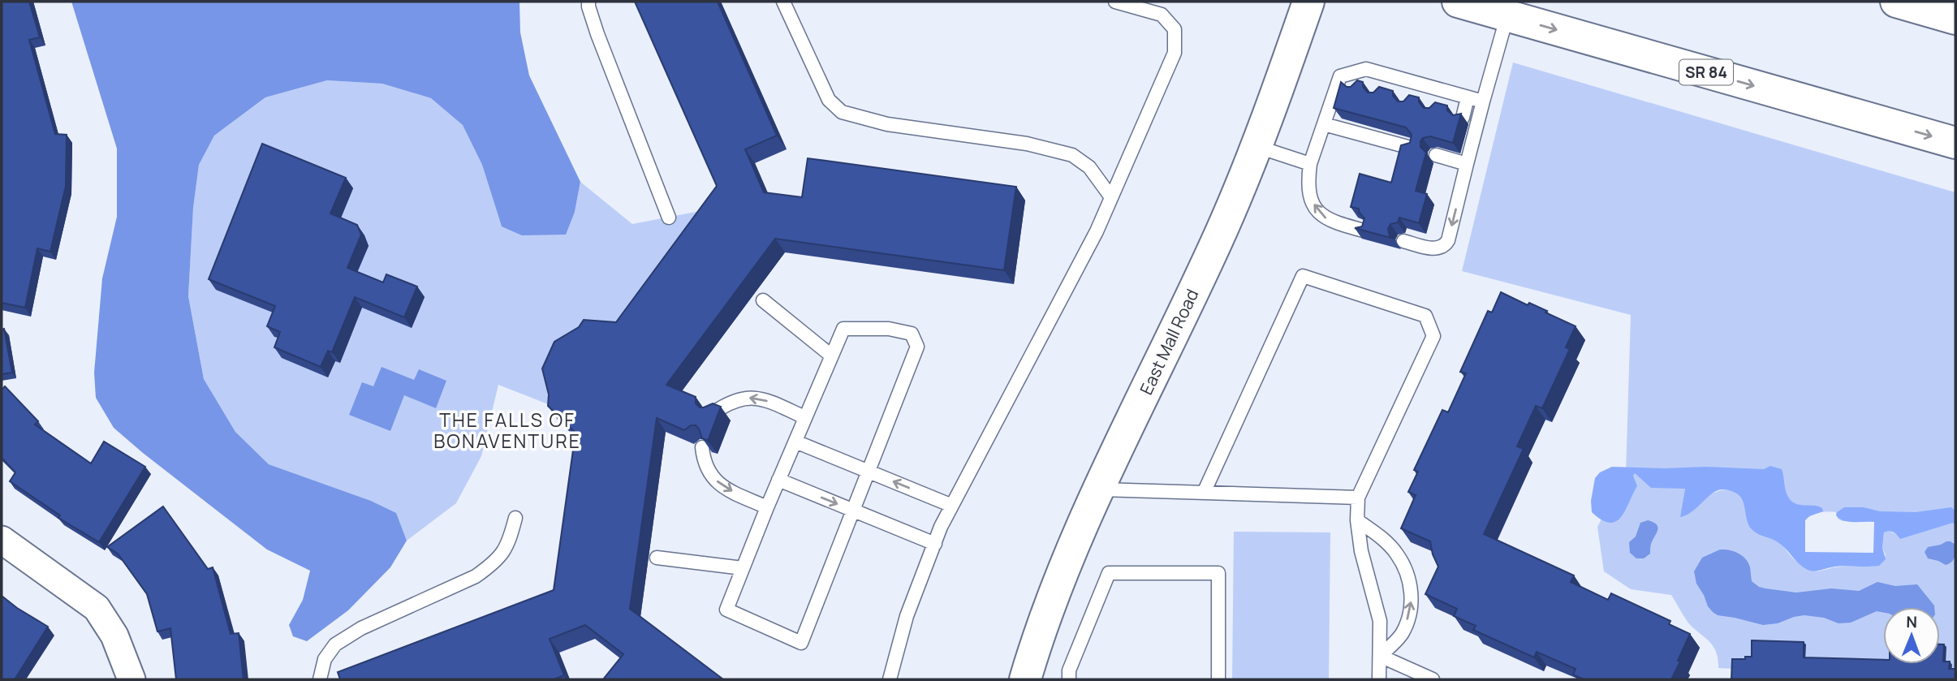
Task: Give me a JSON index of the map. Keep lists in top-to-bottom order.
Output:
{
  "streets": {
    "main road": ["SR 84", "East Mall Road"]
  },
  "districts": ["THE FALLS OF BONAVENTURE"],
  "north": "top"
}
